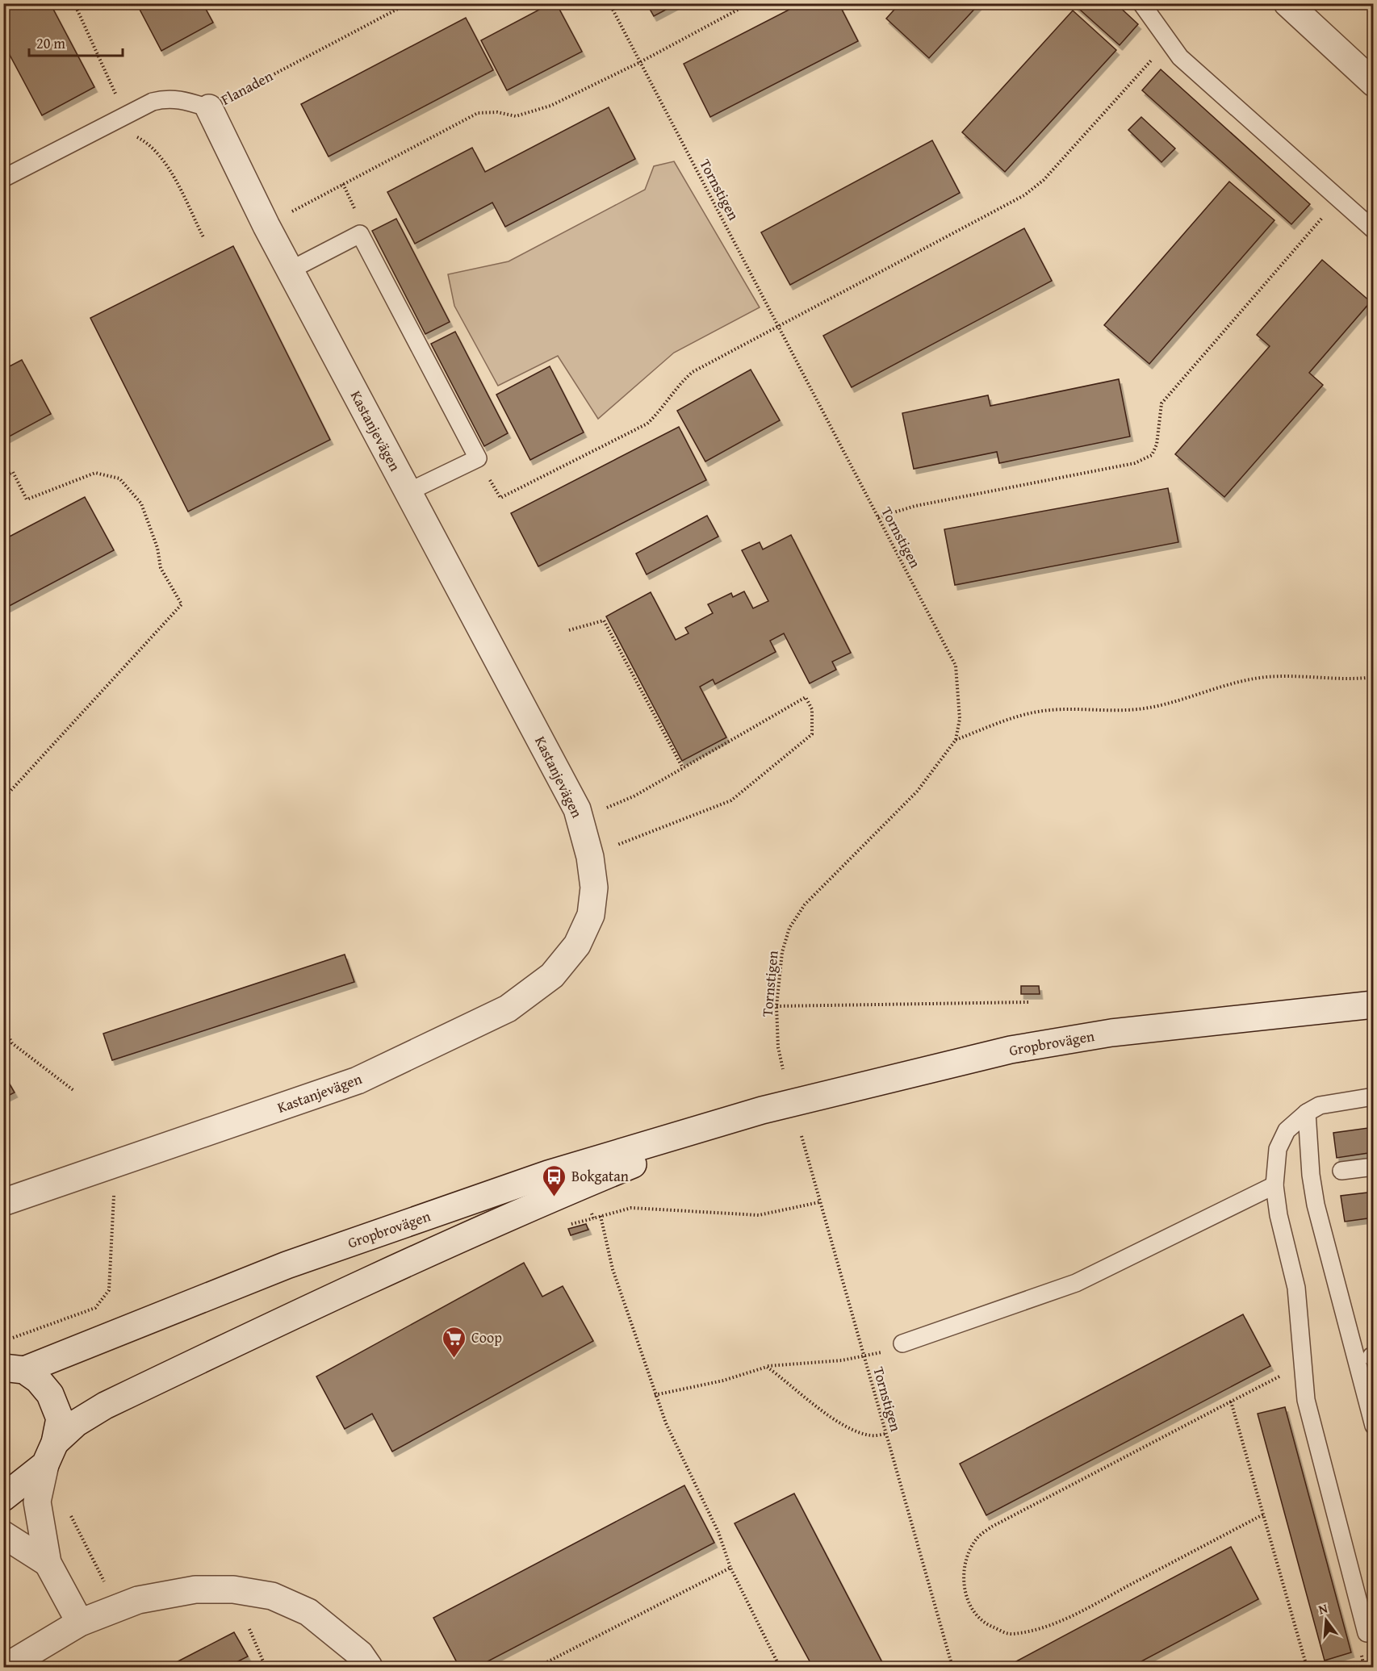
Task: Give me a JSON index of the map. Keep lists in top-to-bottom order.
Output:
{
  "streets": {
    "street": ["Kastanjevägen", "Gropbrovägen"],
    "lane": ["Flanaden"],
    "path": ["Tornstigen"]
  },
  "crossings": [
    ["Flanaden", "Kastanjevägen"]
  ],
  "places": {
    "bus stop": ["Bokgatan"],
    "supermarket": ["Coop"]
  },
  "scale_bar": "20 m",
  "north": "top"
}
